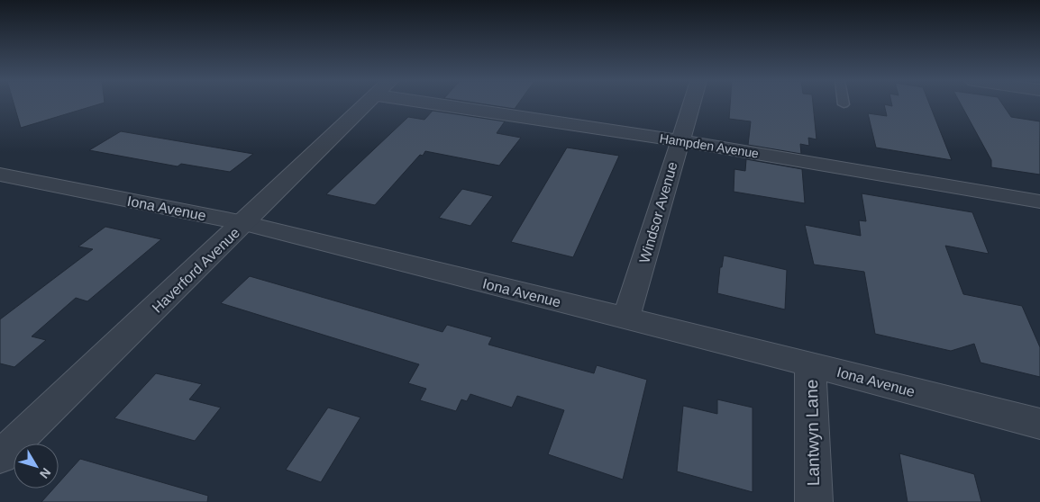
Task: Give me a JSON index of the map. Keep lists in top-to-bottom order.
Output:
{
  "streets": {
    "street": [
      "Hampden Avenue",
      "Iona Avenue",
      "Windsor Avenue",
      "Haverford Avenue",
      "Lantwyn Lane"
    ]
  },
  "crossings": [
    ["Hampden Avenue", "Windsor Avenue"],
    ["Iona Avenue", "Windsor Avenue"],
    ["Iona Avenue", "Haverford Avenue"],
    ["Iona Avenue", "Lantwyn Lane"]
  ],
  "north": "bottom right"
}
